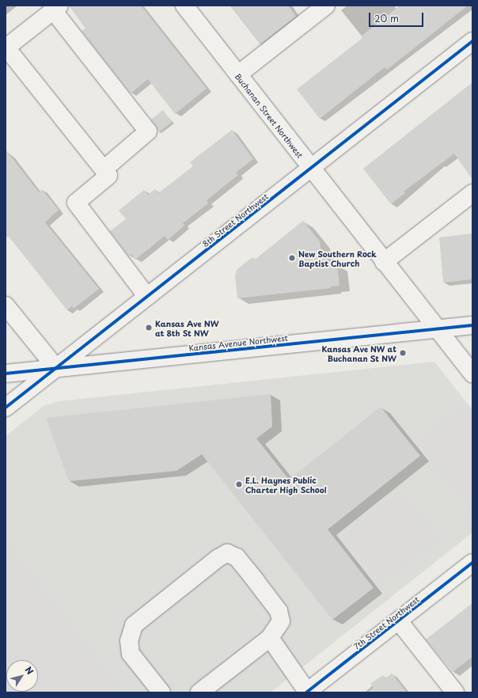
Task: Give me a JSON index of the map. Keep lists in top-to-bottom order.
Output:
{
  "streets": {
    "street": [
      "Buchanan Street Northwest",
      "8th Street Northwest",
      "Kansas Avenue Northwest",
      "7th Street Northwest"
    ]
  },
  "crossings": [
    ["Buchanan Street Northwest", "8th Street Northwest"],
    ["Buchanan Street Northwest", "Kansas Avenue Northwest"],
    ["8th Street Northwest", "Kansas Avenue Northwest"]
  ],
  "places": [
    "New Southern Rock Baptist Church",
    "Kansas Ave NW at 8th St NW",
    "Kansas Ave NW at Buchanan St NW",
    "E.L. Haynes Public Charter High School"
  ],
  "scale_bar": "20 m",
  "north": "top right"
}
